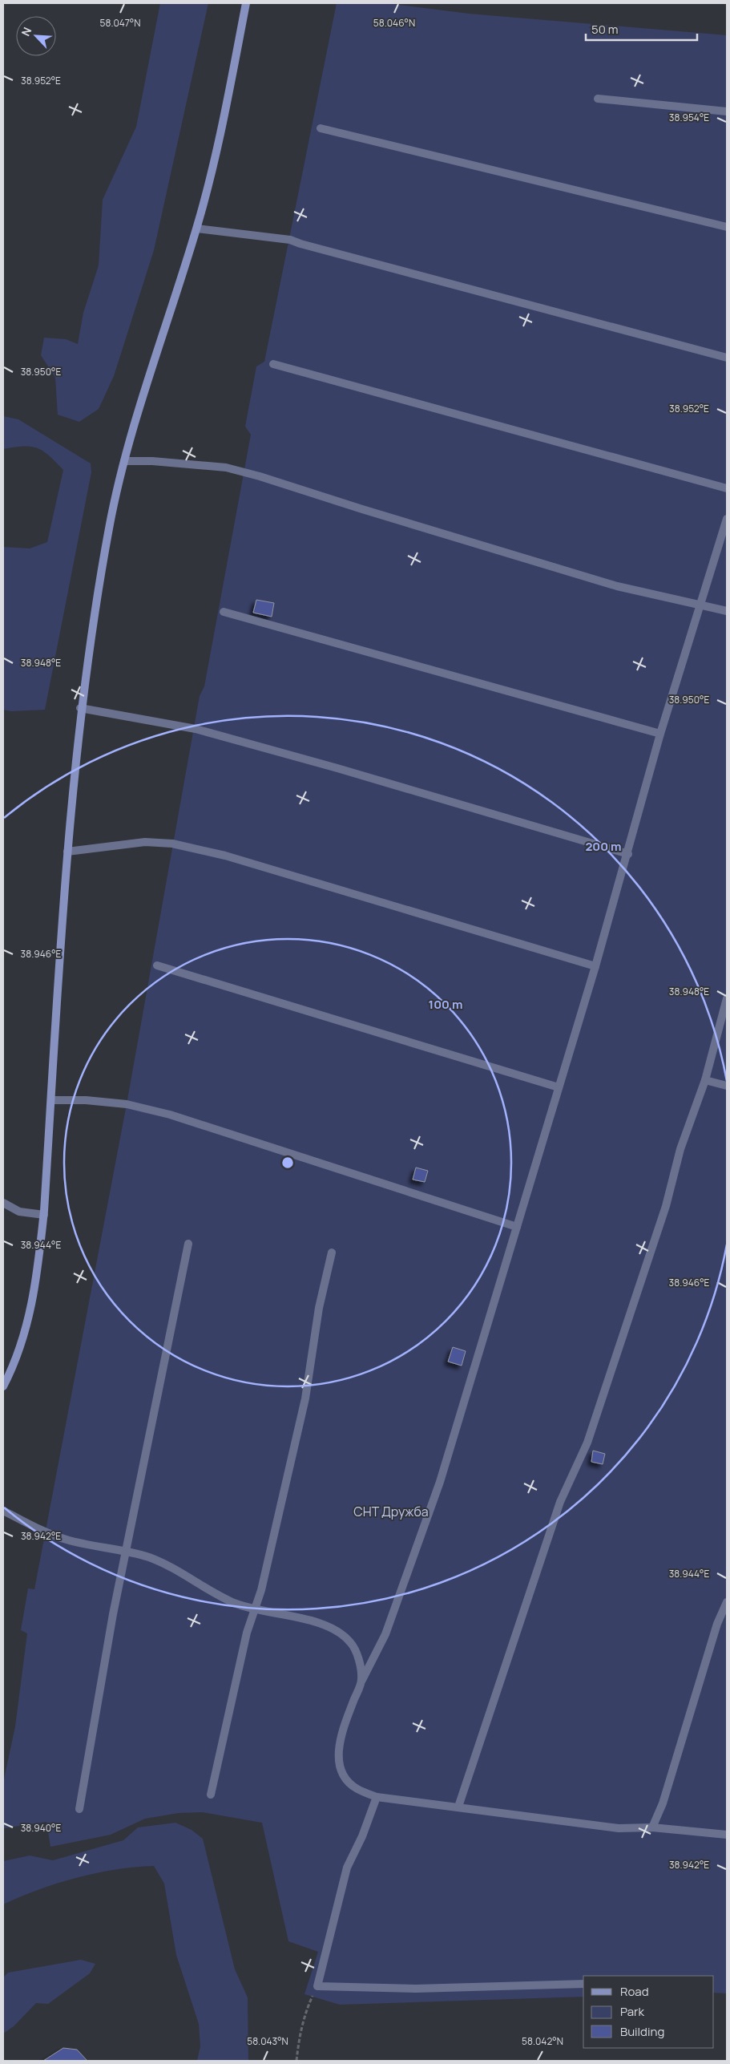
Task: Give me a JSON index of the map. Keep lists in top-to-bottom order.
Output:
{
  "parks": ["СНТ Дружба"],
  "legend": ["Road", "Park", "Building"],
  "scale_bar": "50 m",
  "north": "top left",
  "coordinates": [
    "58.047°N",
    "58.046°N",
    "38.952°E",
    "38.954°E",
    "38.950°E",
    "38.948°E",
    "38.946°E",
    "38.944°E",
    "38.942°E",
    "38.940°E",
    "58.043°N",
    "58.042°N"
  ],
  "rings": ["200 m", "100 m"]
}
